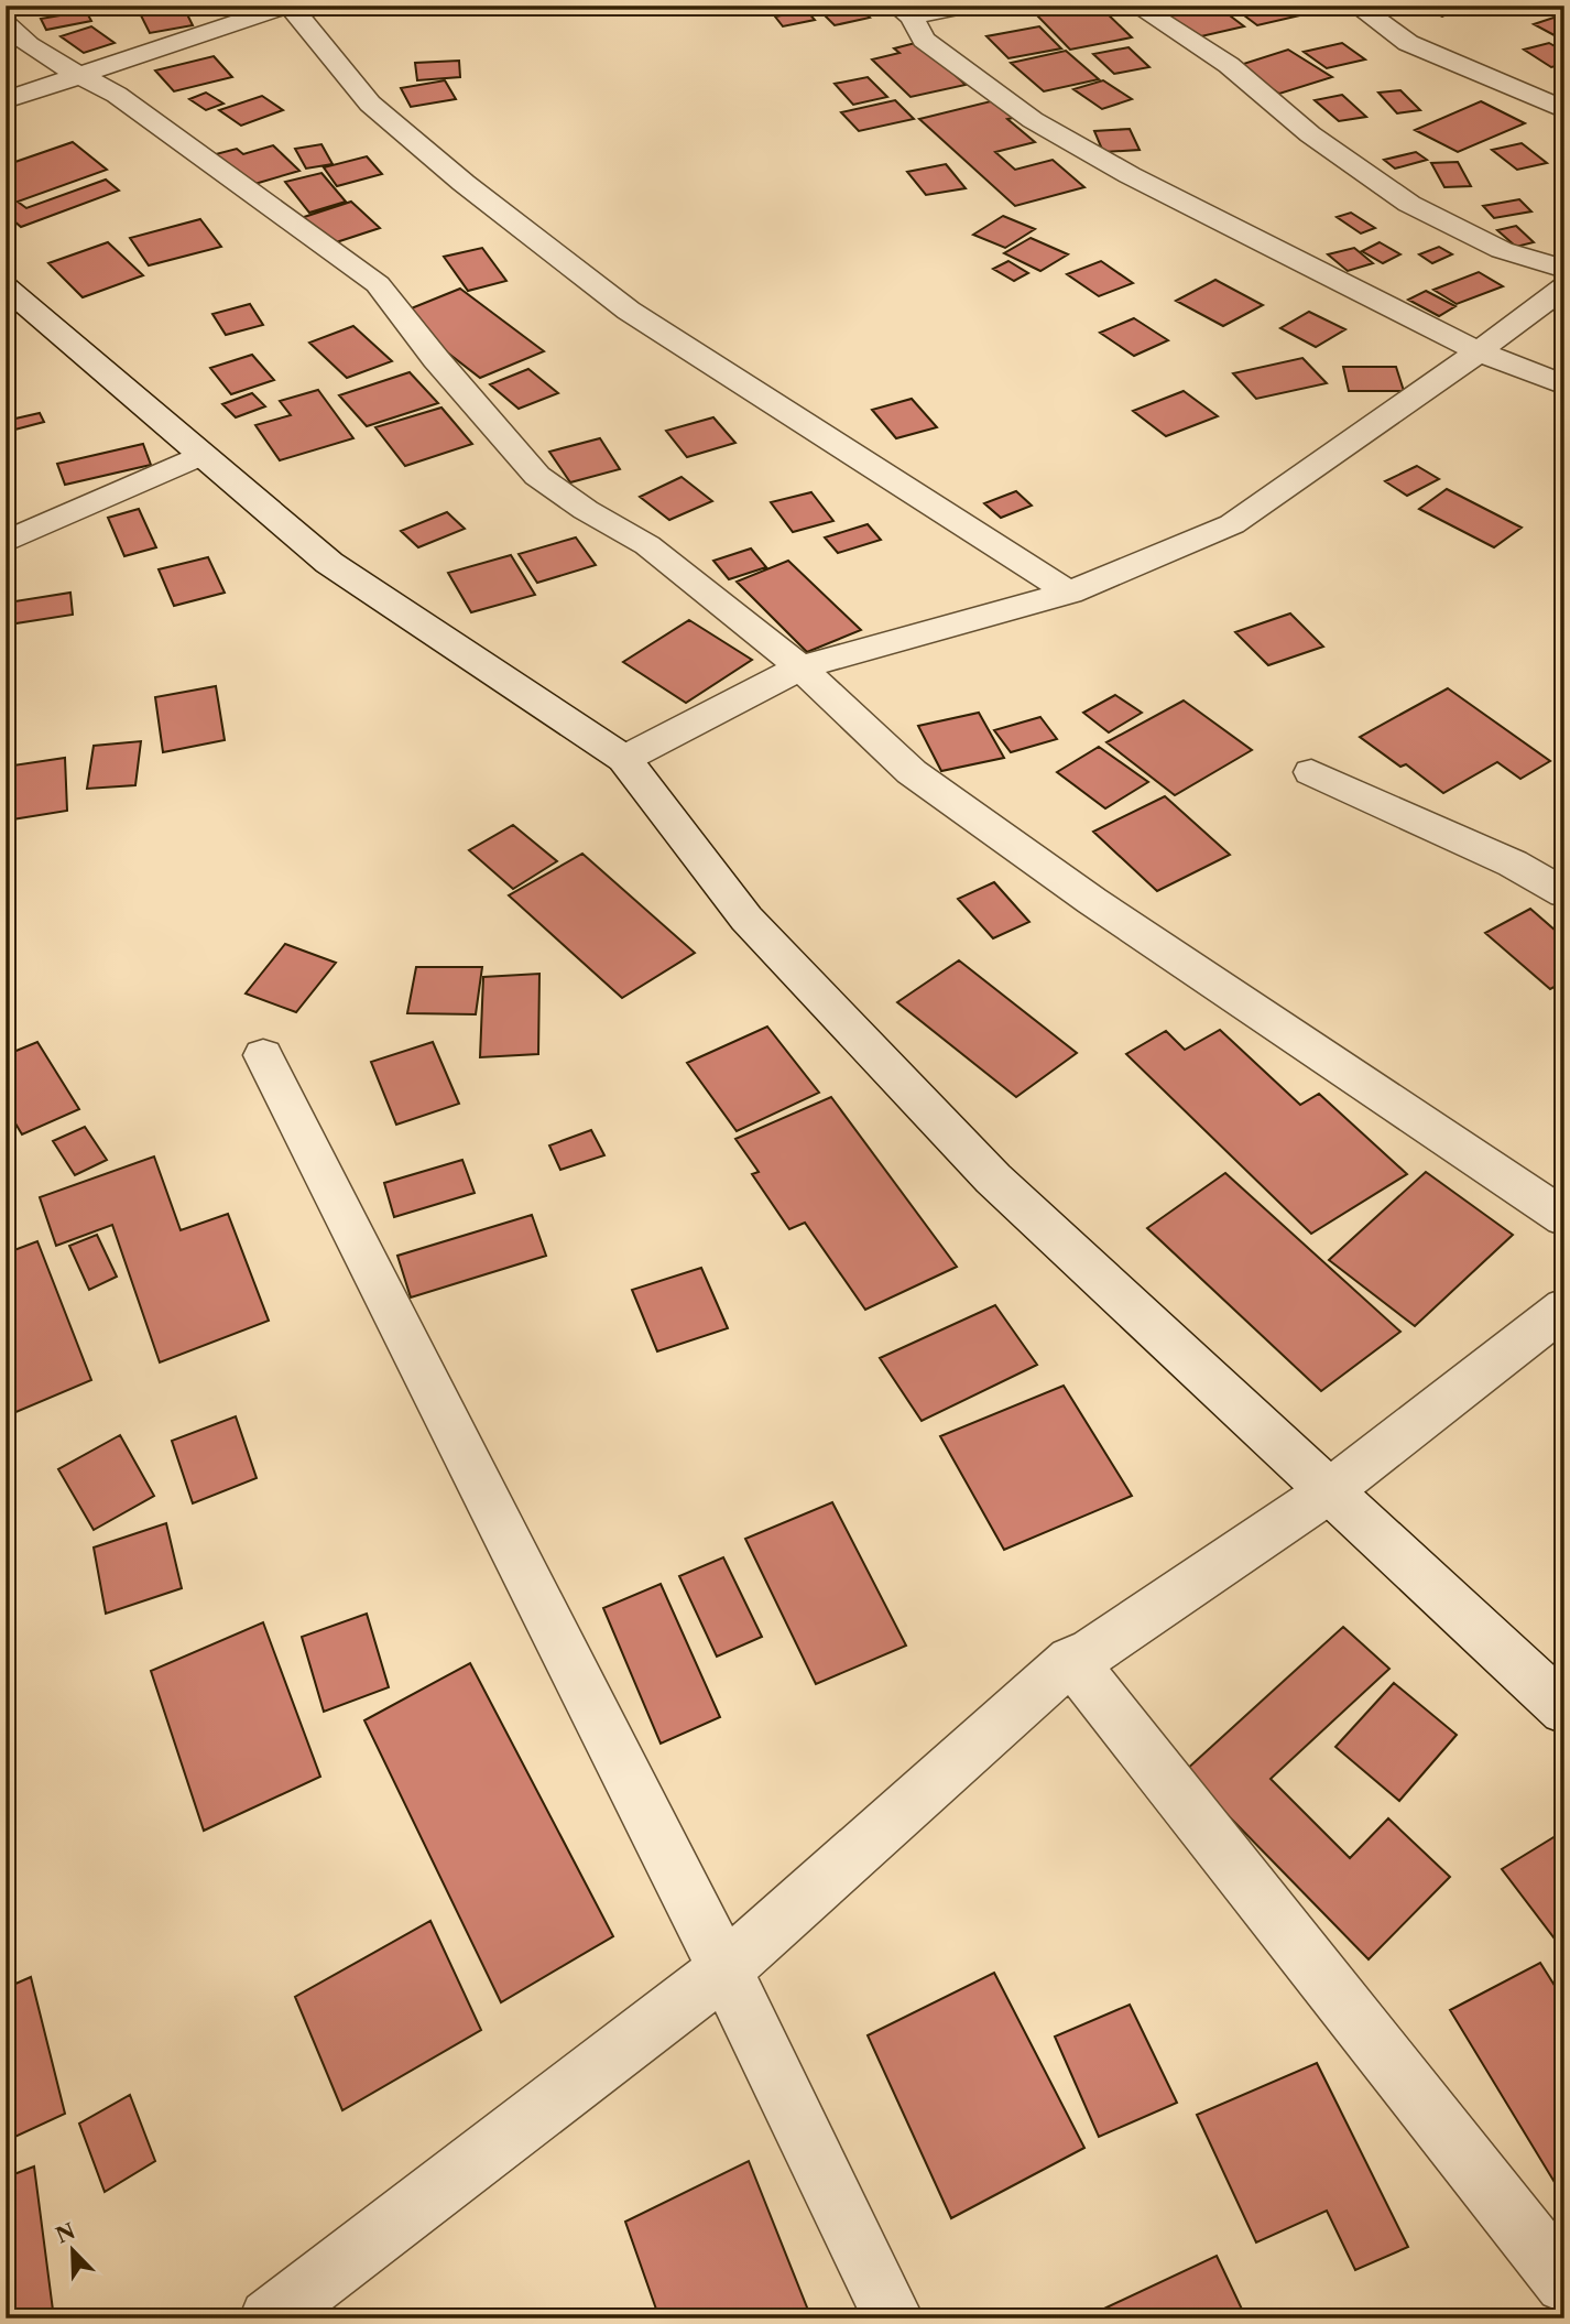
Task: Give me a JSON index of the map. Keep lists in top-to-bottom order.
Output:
{
  "north": "top left"
}
